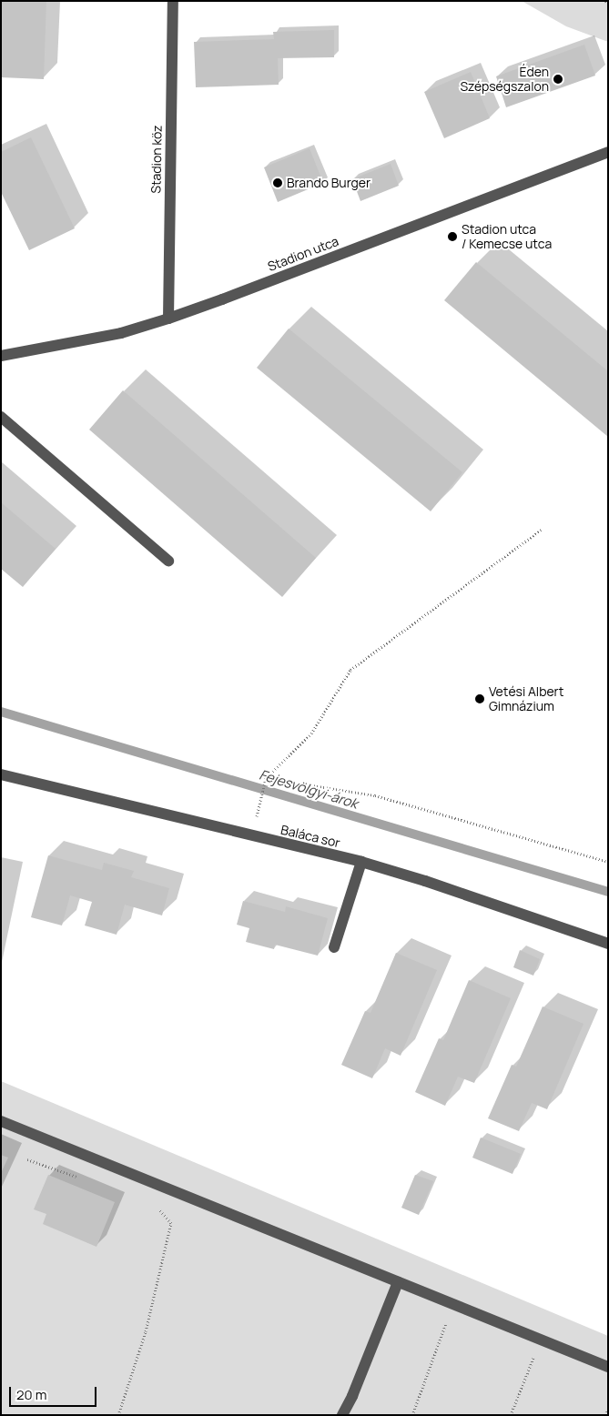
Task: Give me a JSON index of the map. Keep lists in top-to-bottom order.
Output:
{
  "streets": {
    "street": ["Stadion köz", "Stadion utca", "Baláca sor"]
  },
  "crossings": [
    ["Stadion köz", "Stadion utca"]
  ],
  "water": ["Fejesvölgyi-árok"],
  "places": [
    "Éden Szépségszalon",
    "Brando Burger",
    "Stadion utca / Kemecse utca",
    "Vetési Albert Gimnázium"
  ],
  "scale_bar": "20 m"
}
